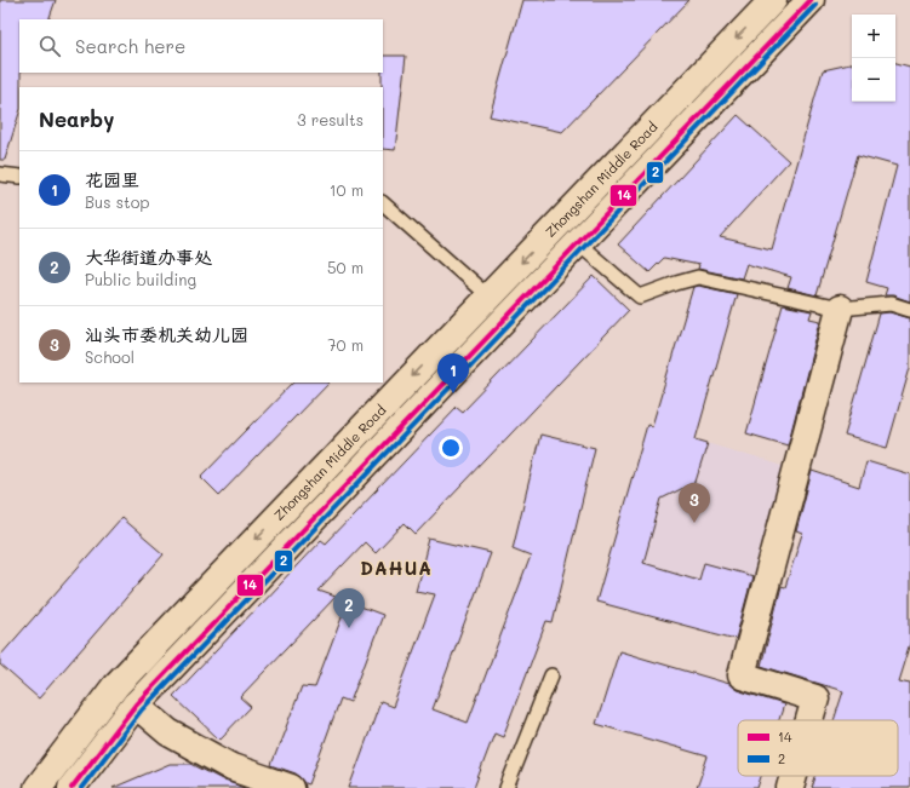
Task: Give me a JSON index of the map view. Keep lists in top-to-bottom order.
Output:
{
  "streets": {
    "main road": ["Zhongshan Middle Road"]
  },
  "districts": ["DAHUA"],
  "lines": ["transit line 14", "transit line 2"],
  "legend": ["14", "2"],
  "page": {
    "map_buttons": ["+", "−"],
    "search": "Search here",
    "heading": ["Nearby", "3 results"],
    "list": [
      {
        "mark": "1",
        "name": "花园里",
        "note": "Bus stop",
        "value": "10 m"
      },
      {
        "mark": "2",
        "name": "大华街道办事处",
        "note": "Public building",
        "value": "50 m"
      },
      {
        "mark": "3",
        "name": "汕头市委机关幼儿园",
        "note": "School",
        "value": "70 m"
      }
    ],
    "pins": ["1", "3", "2"]
  }
}
